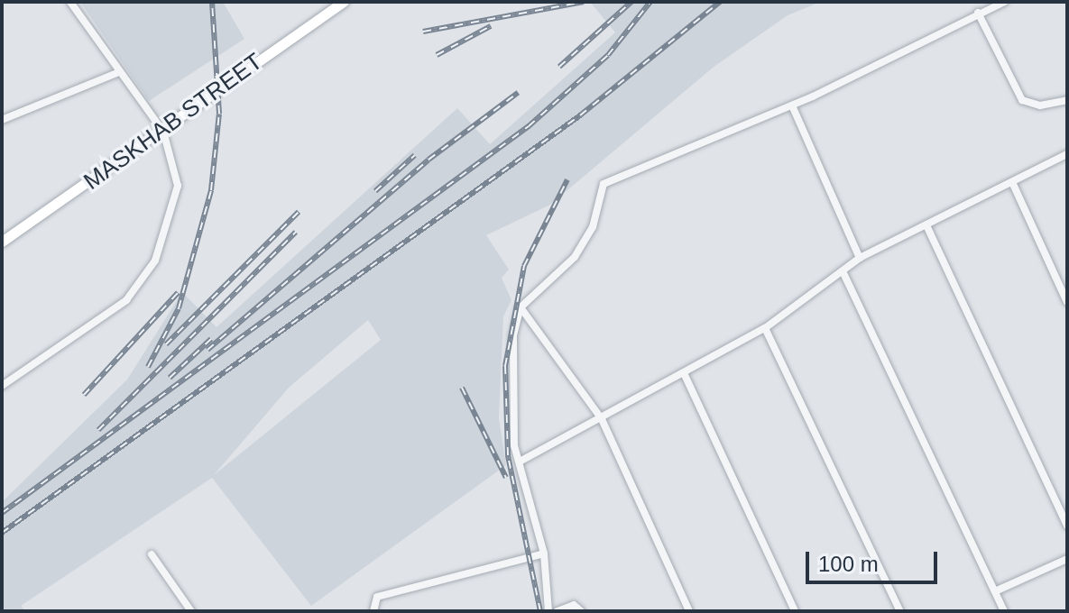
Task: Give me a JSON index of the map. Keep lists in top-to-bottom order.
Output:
{
  "streets": {
    "main road": ["MASKHAB STREET"]
  },
  "scale_bar": "100 m"
}
